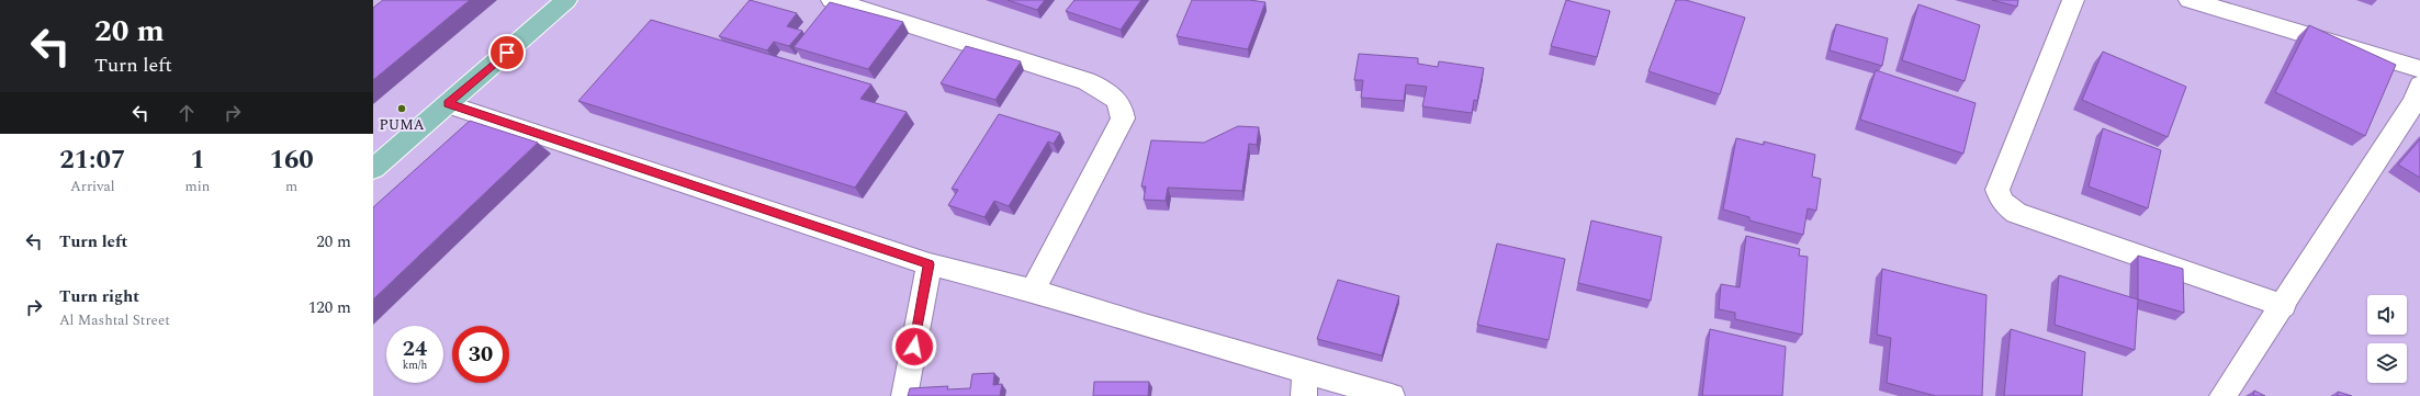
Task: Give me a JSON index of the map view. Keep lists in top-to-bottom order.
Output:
{
  "places": ["PUMA"],
  "page": {
    "turn": ["20 m", "Turn left"],
    "eta": [
      "21:07",
      "Arrival",
      "1",
      "min",
      "160",
      "m"
    ],
    "list": [
      {
        "name": "Turn left",
        "value": "20 m"
      },
      {
        "name": "Turn right",
        "note": "Al Mashtal Street",
        "value": "120 m"
      }
    ],
    "speed": "24 km/h",
    "limit": "30"
  }
}
